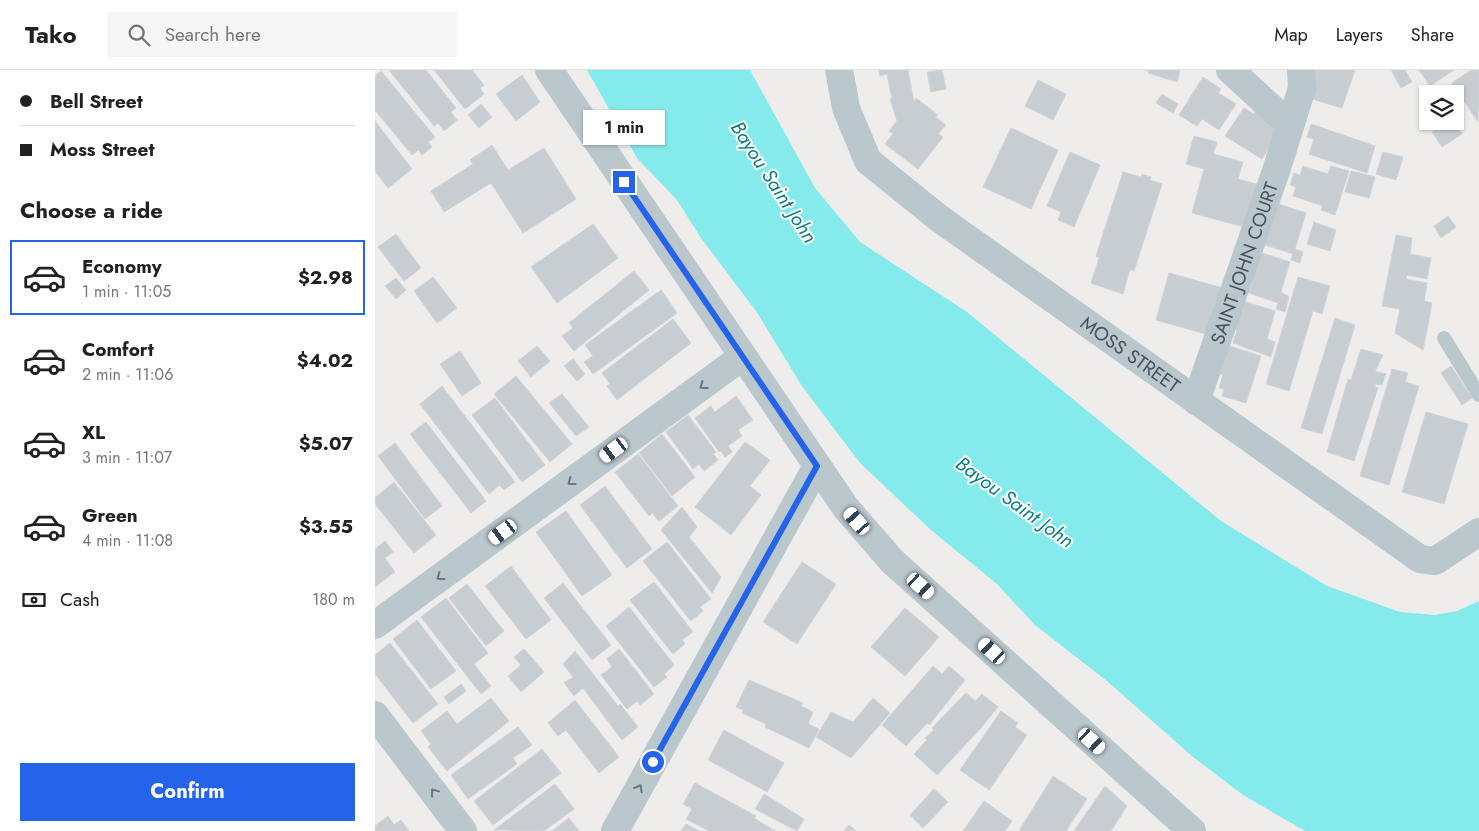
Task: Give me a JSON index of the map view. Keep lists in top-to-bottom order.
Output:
{
  "streets": {
    "street": ["SAINT JOHN COURT", "MOSS STREET"]
  },
  "crossings": [
    ["SAINT JOHN COURT", "MOSS STREET"]
  ],
  "water": ["Bayou Saint John"],
  "page": {
    "header": "Tako",
    "search": "Search here",
    "nav": ["Map", "Layers", "Share"],
    "banner": ["Bell Street", "Moss Street"],
    "bubble": "1 min",
    "heading": "Choose a ride",
    "list": [
      {
        "name": "Economy",
        "note": "1 min · 11:05",
        "value": "$2.98"
      },
      {
        "name": "Comfort",
        "note": "2 min · 11:06",
        "value": "$4.02"
      },
      {
        "name": "XL",
        "note": "3 min · 11:07",
        "value": "$5.07"
      },
      {
        "name": "Green",
        "note": "4 min · 11:08",
        "value": "$3.55"
      }
    ],
    "pay": ["Cash", "180 m"],
    "buttons": "Confirm"
  }
}
